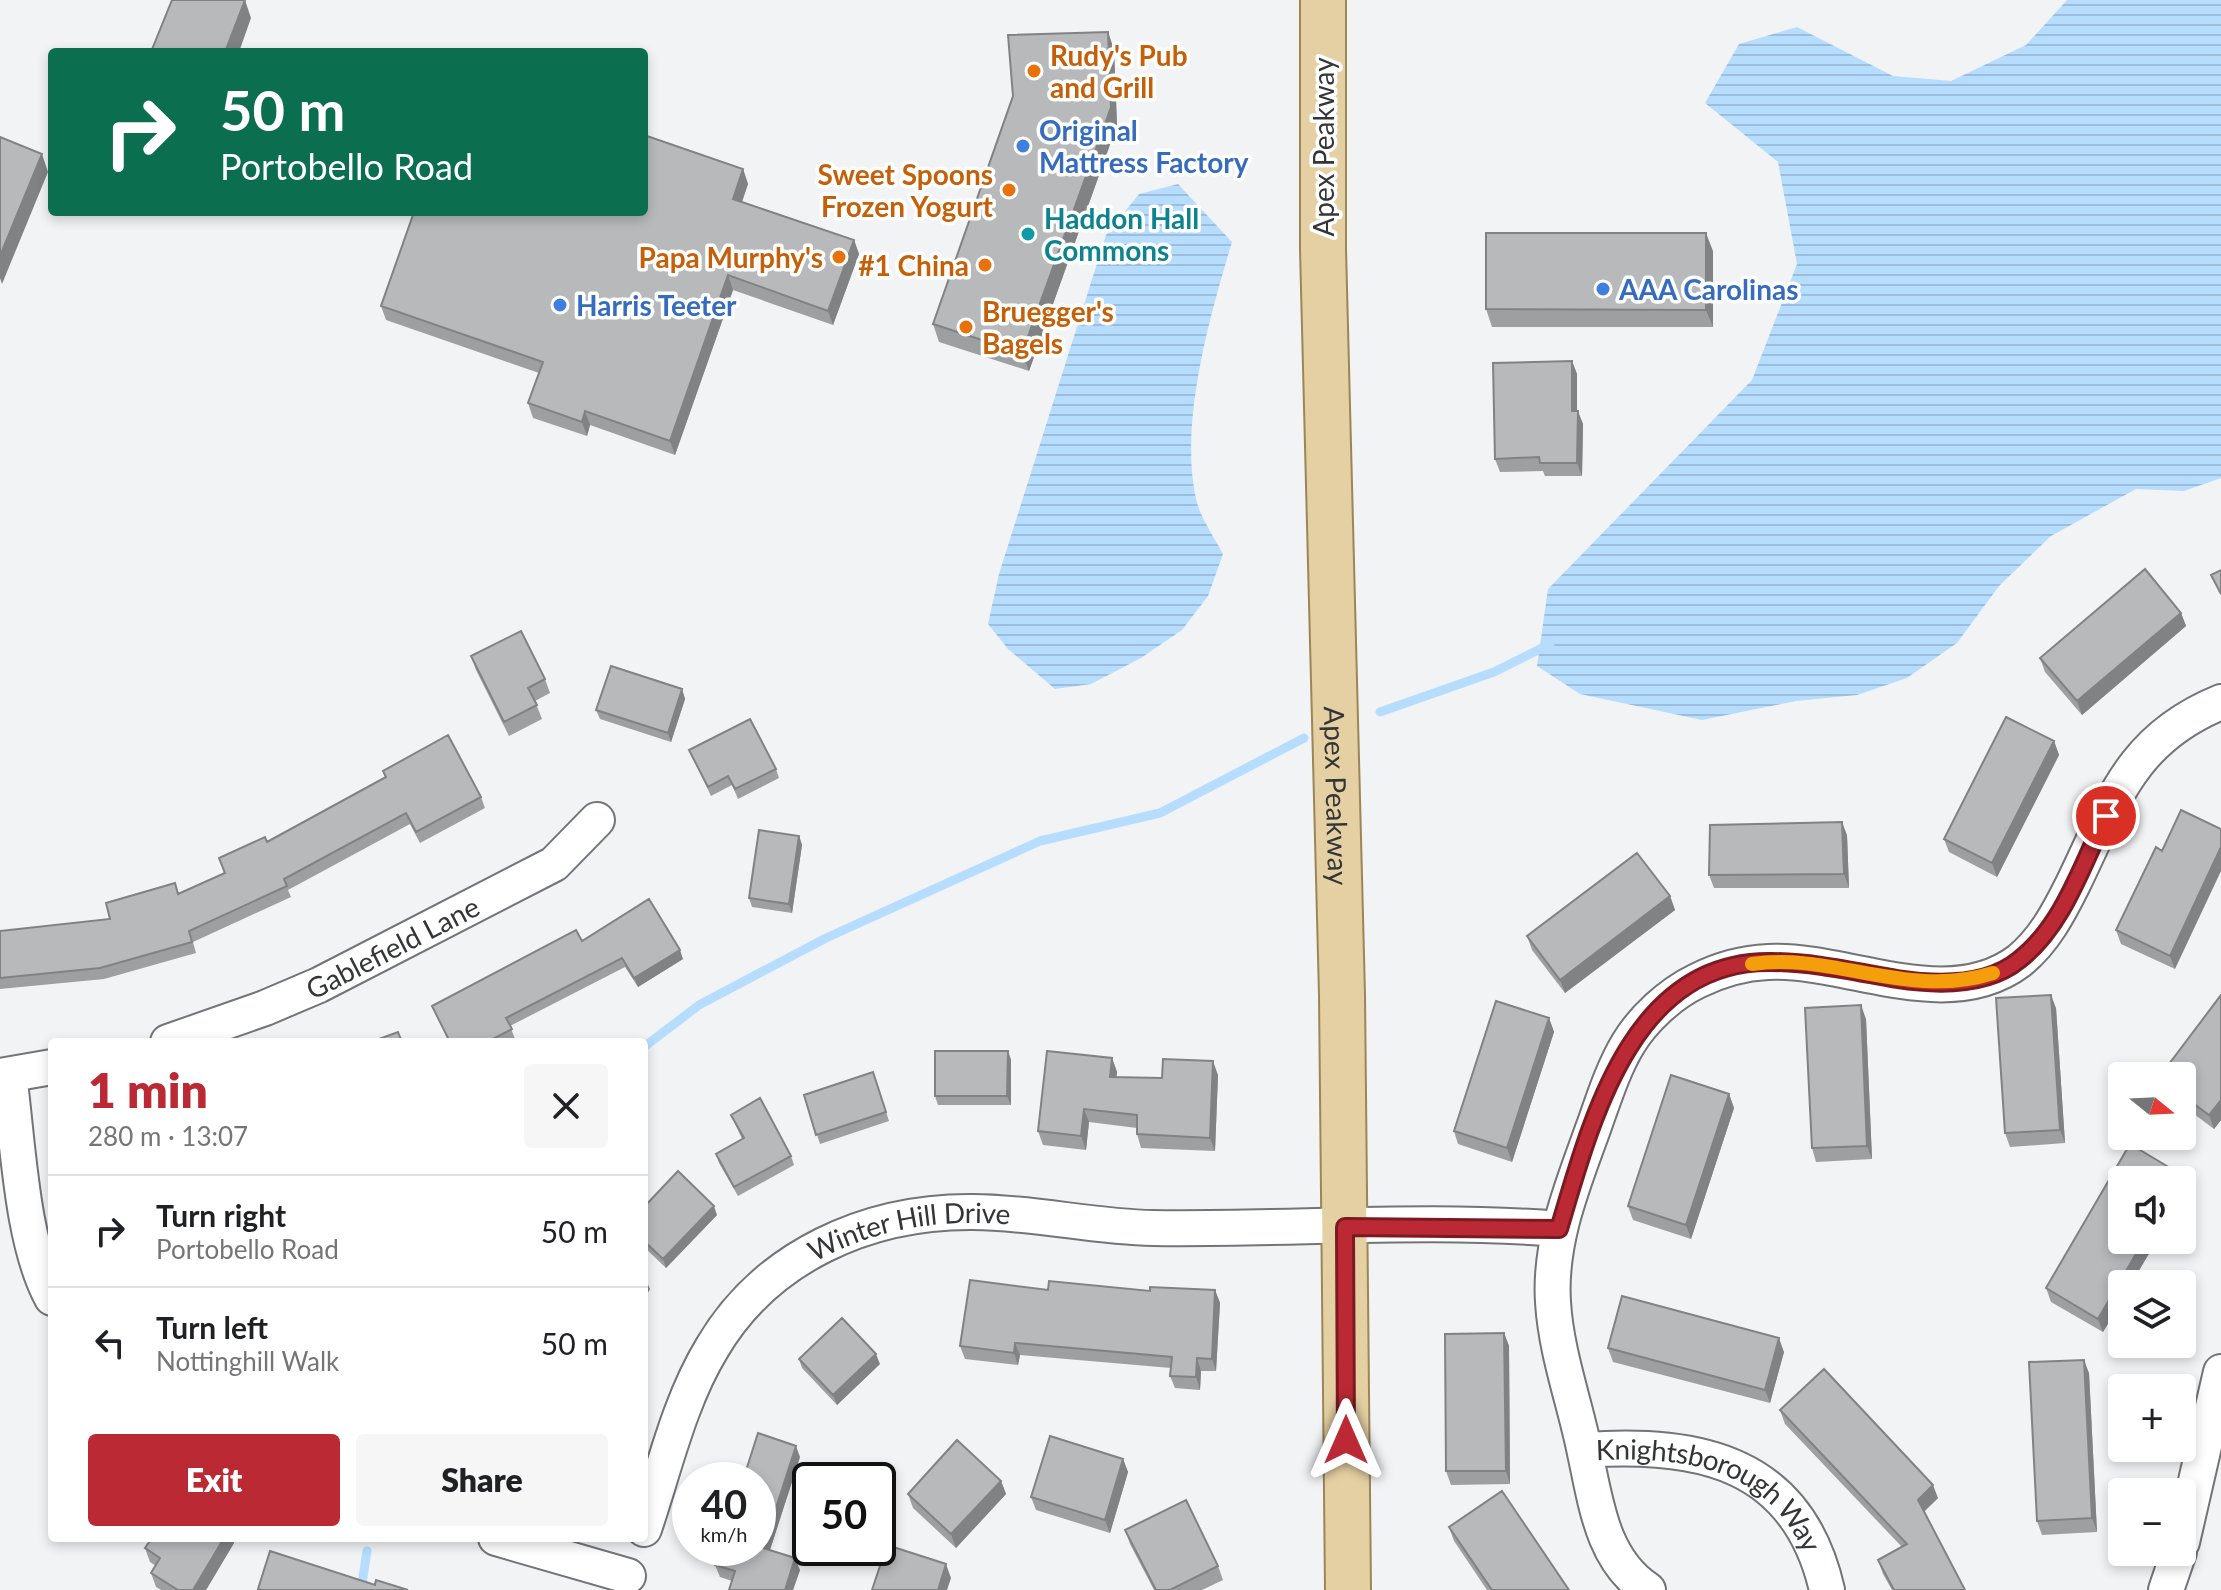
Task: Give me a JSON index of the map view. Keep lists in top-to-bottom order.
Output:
{
  "streets": {
    "main road": ["Apex Peakway"],
    "street": ["Gablefield Lane", "Winter Hill Drive", "Knightsborough Way"]
  },
  "crossings": [
    ["Apex Peakway", "Winter Hill Drive"],
    ["Winter Hill Drive", "Knightsborough Way"]
  ],
  "places": [
    "Rudy's Pub and Grill",
    "Original Mattress Factory",
    "Sweet Spoons Frozen Yogurt",
    "Haddon Hall Commons",
    "Papa Murphy's",
    "#1 China",
    "AAA Carolinas",
    "Harris Teeter",
    "Bruegger's Bagels"
  ],
  "north": "right",
  "page": {
    "turn": ["50 m", "Portobello Road"],
    "heading": ["1 min", "280 m · 13:07"],
    "map_buttons": ["+", "−"],
    "list": [
      {
        "name": "Turn right",
        "note": "Portobello Road",
        "value": "50 m"
      },
      {
        "name": "Turn left",
        "note": "Nottinghill Walk",
        "value": "50 m"
      }
    ],
    "buttons": ["Exit", "Share"],
    "speed": "40 km/h",
    "limit": "50"
  }
}
